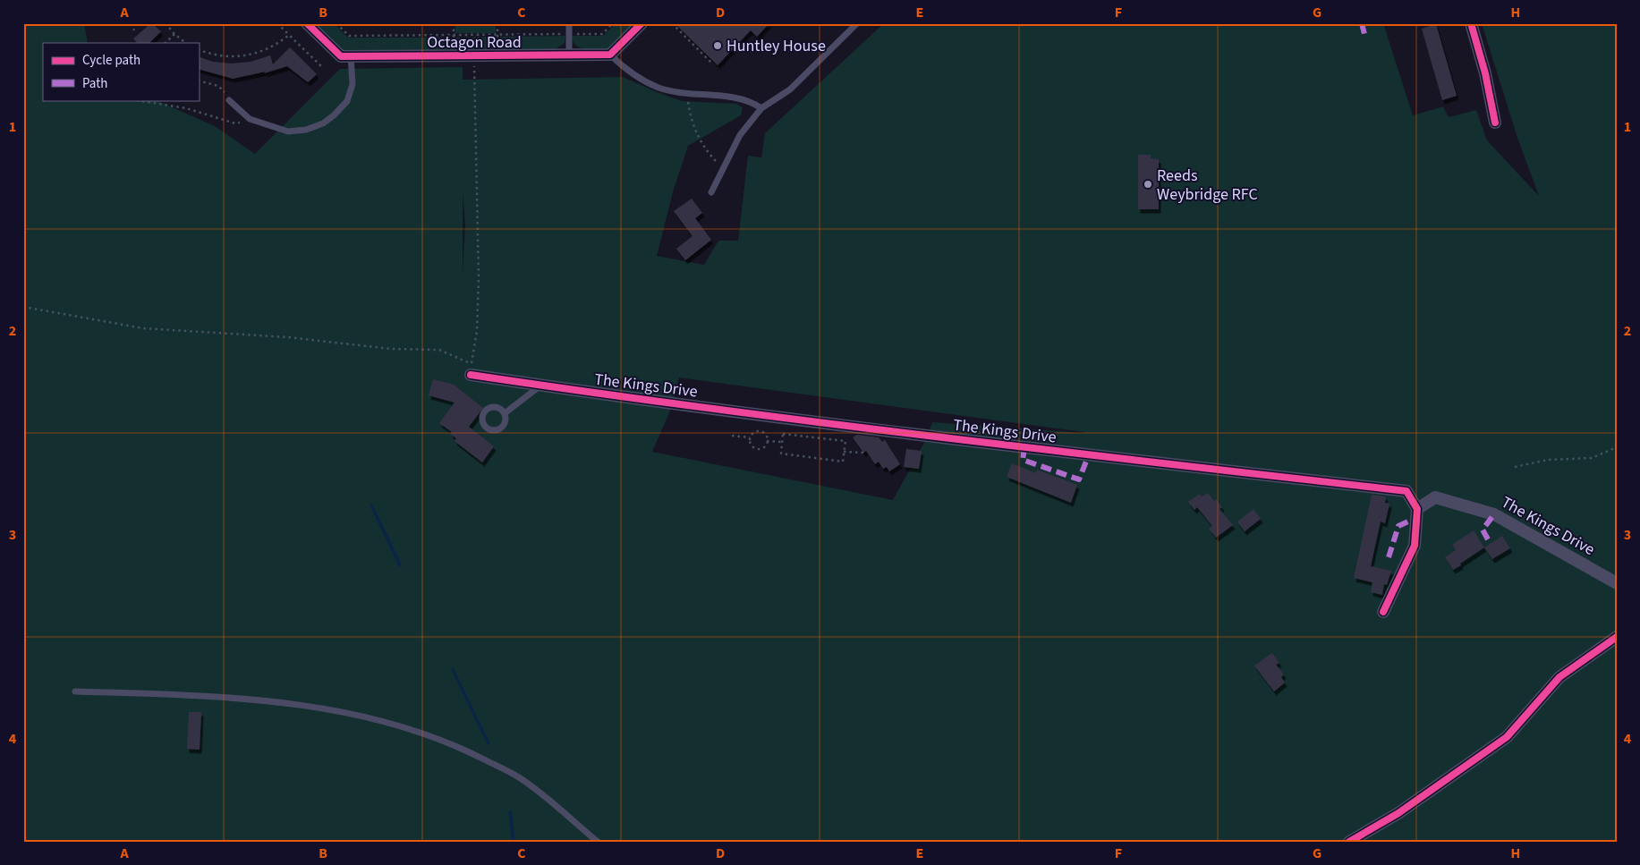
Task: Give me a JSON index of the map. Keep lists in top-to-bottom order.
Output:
{
  "streets": {
    "street": ["Octagon Road", "The Kings Drive"]
  },
  "places": ["Huntley House", "Reeds Weybridge RFC"],
  "legend": ["Cycle path", "Path"],
  "grid": {
    "columns": [
      "A",
      "B",
      "C",
      "D",
      "E",
      "F",
      "G",
      "H"
    ],
    "rows": [
      "1",
      "2",
      "3",
      "4"
    ]
  }
}
